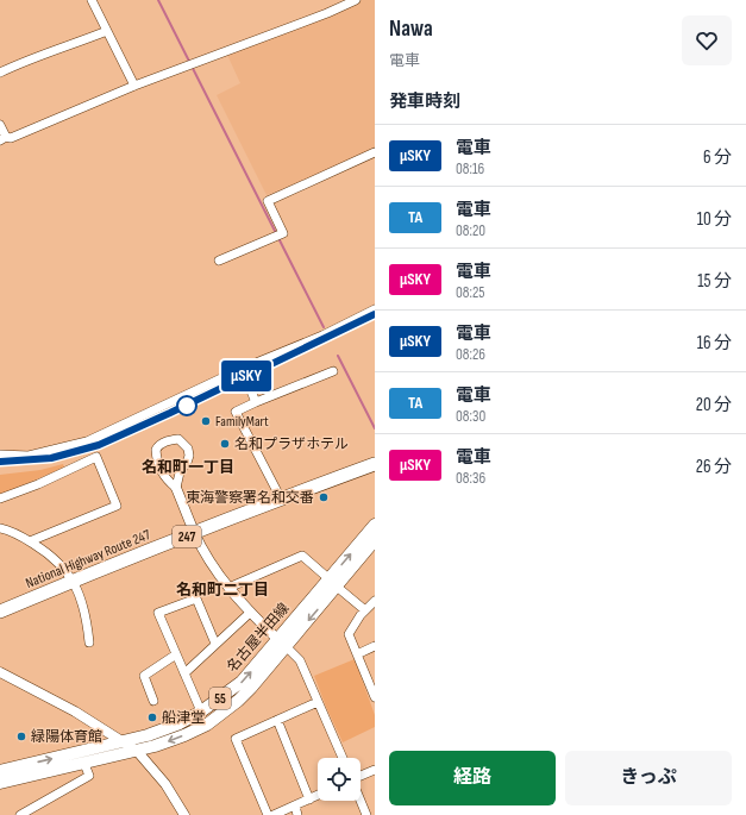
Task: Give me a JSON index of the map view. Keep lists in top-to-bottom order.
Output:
{
  "streets": {
    "highway": ["247", "National Highway Route 247"],
    "main road": ["名古屋半田線", "55"]
  },
  "districts": ["名和町一丁目", "名和町二丁目"],
  "places": [
    "FamilyMart",
    "名和プラザホテル",
    "東海警察署名和交番",
    "船津堂",
    "緑陽体育館"
  ],
  "page": {
    "on_map": "μSKY",
    "heading": [
      ["Nawa", "電車"],
      "発車時刻"
    ],
    "list": [
      {
        "mark": "μSKY",
        "name": "電車",
        "note": "08:16",
        "value": "6 分"
      },
      {
        "mark": "TA",
        "name": "電車",
        "note": "08:20",
        "value": "10 分"
      },
      {
        "mark": "μSKY",
        "name": "電車",
        "note": "08:25",
        "value": "15 分"
      },
      {
        "mark": "μSKY",
        "name": "電車",
        "note": "08:26",
        "value": "16 分"
      },
      {
        "mark": "TA",
        "name": "電車",
        "note": "08:30",
        "value": "20 分"
      },
      {
        "mark": "μSKY",
        "name": "電車",
        "note": "08:36",
        "value": "26 分"
      }
    ],
    "buttons": ["経路", "きっぷ"]
  }
}
